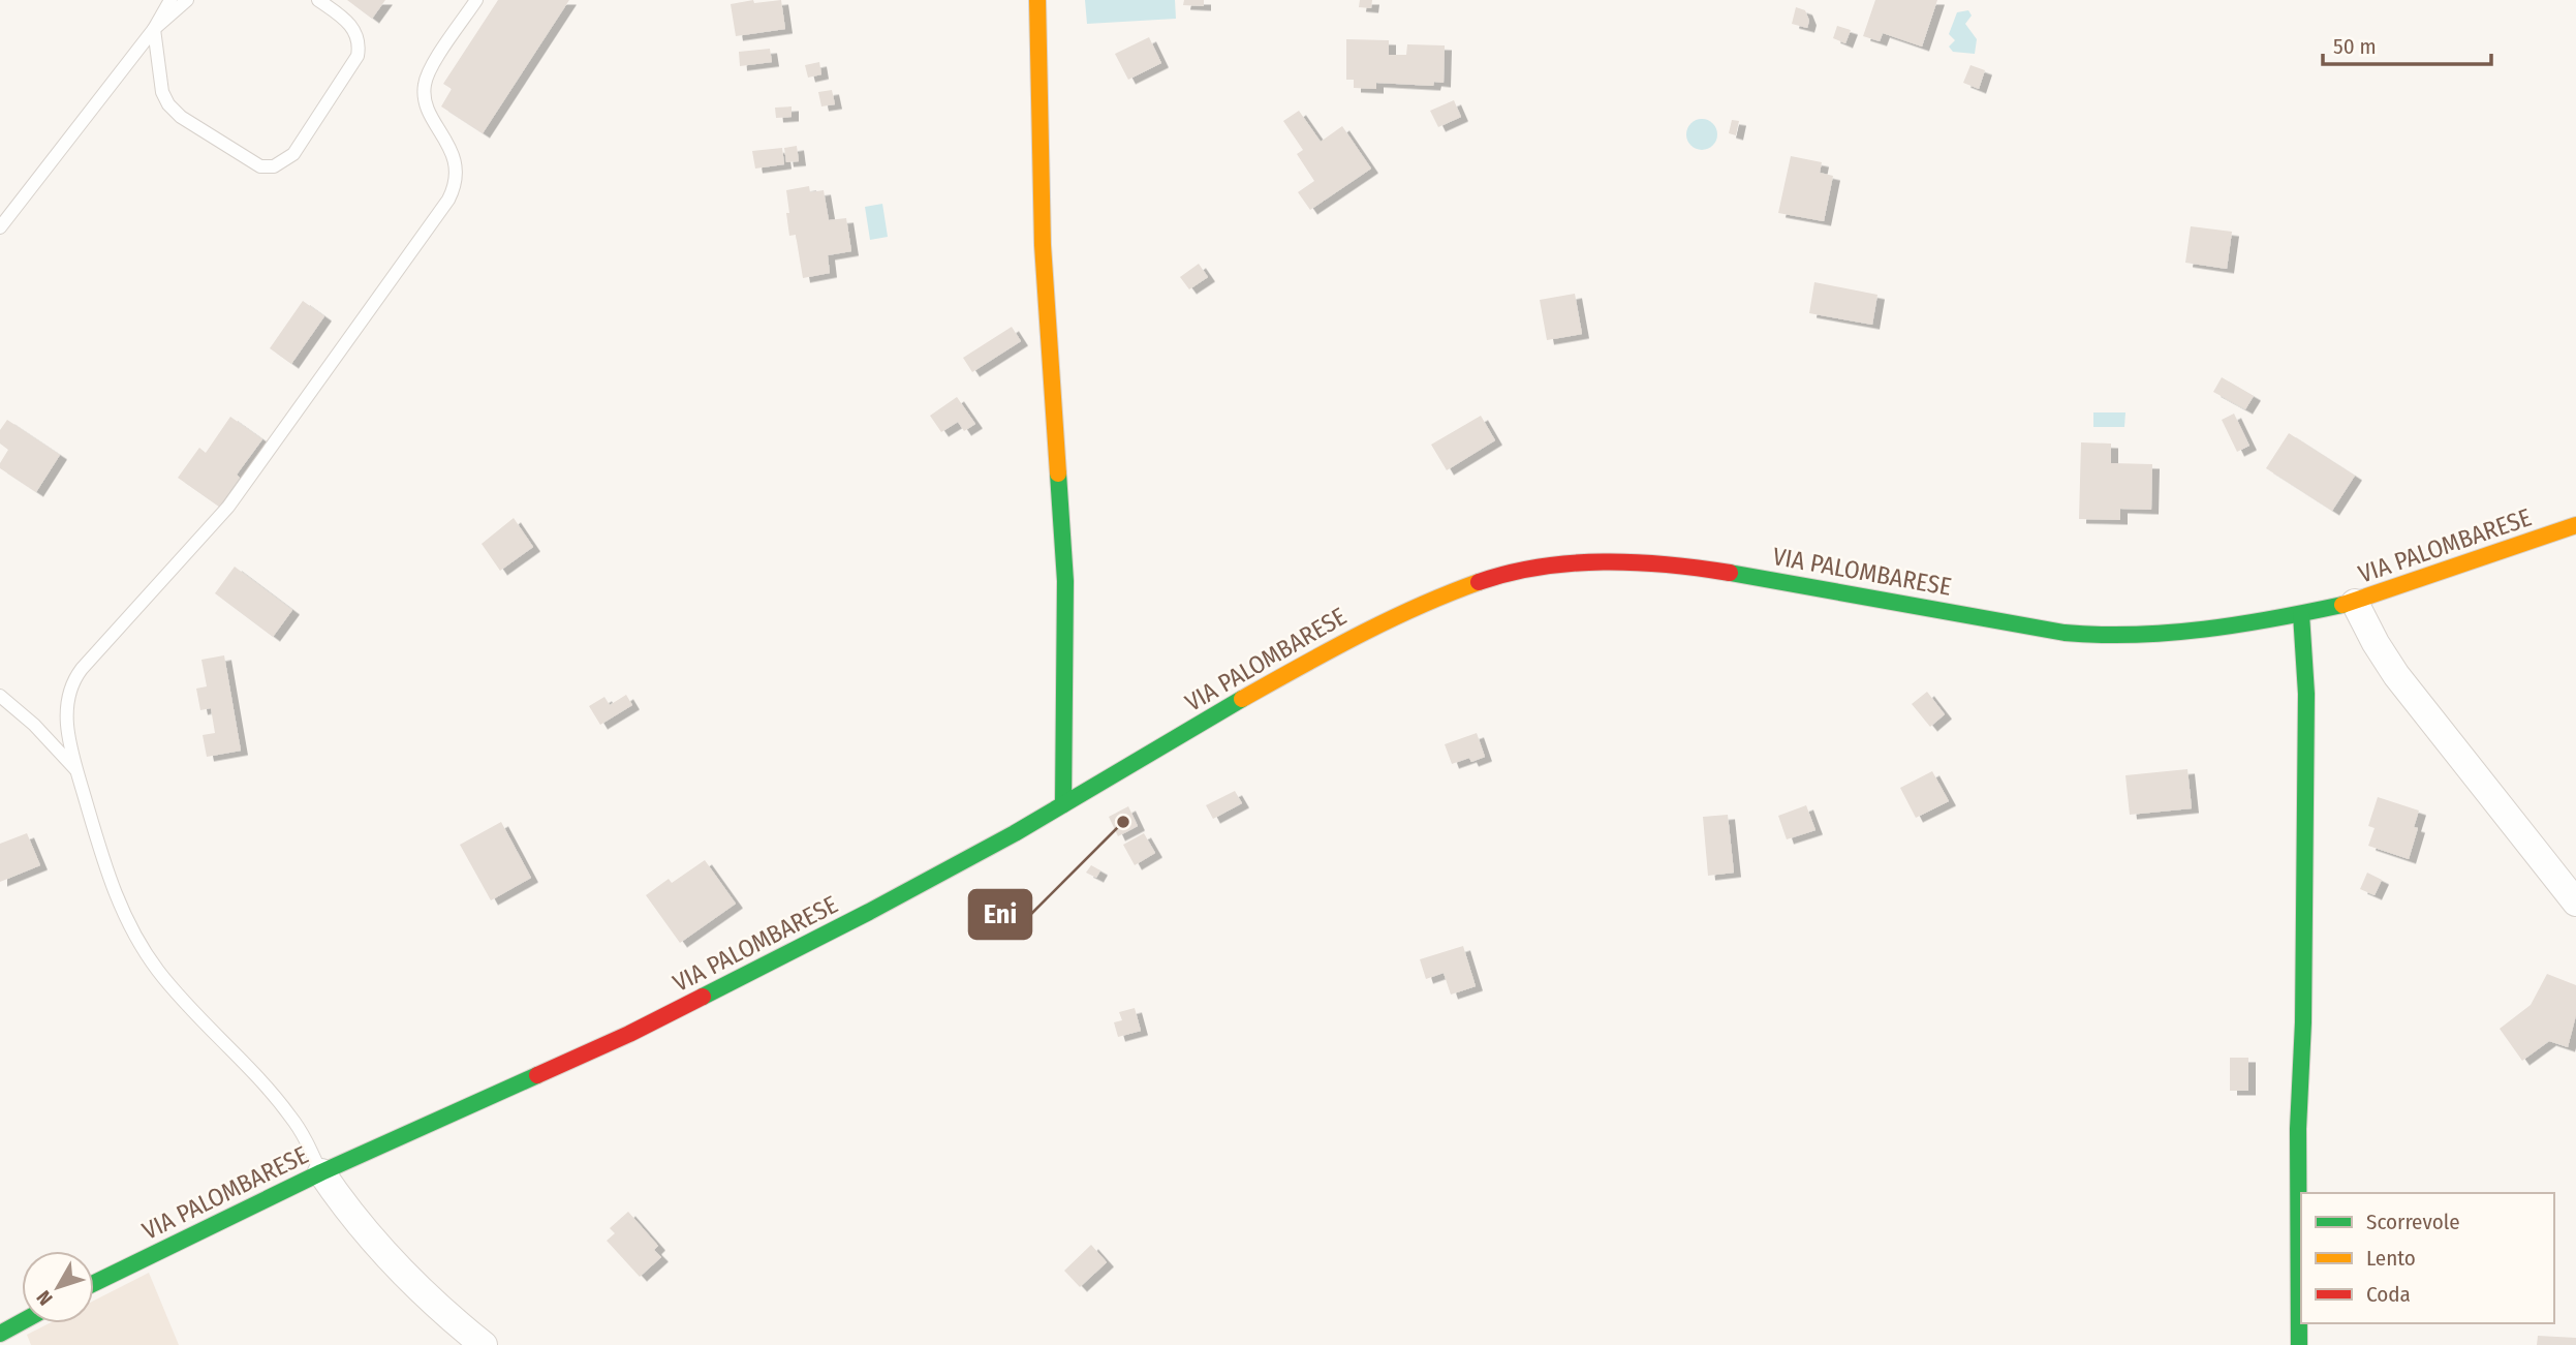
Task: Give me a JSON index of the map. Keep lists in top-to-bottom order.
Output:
{
  "streets": {
    "main road": ["VIA PALOMBARESE"]
  },
  "places": ["Eni"],
  "legend": ["Scorrevole", "Lento", "Coda"],
  "scale_bar": "50 m",
  "north": "bottom left"
}
